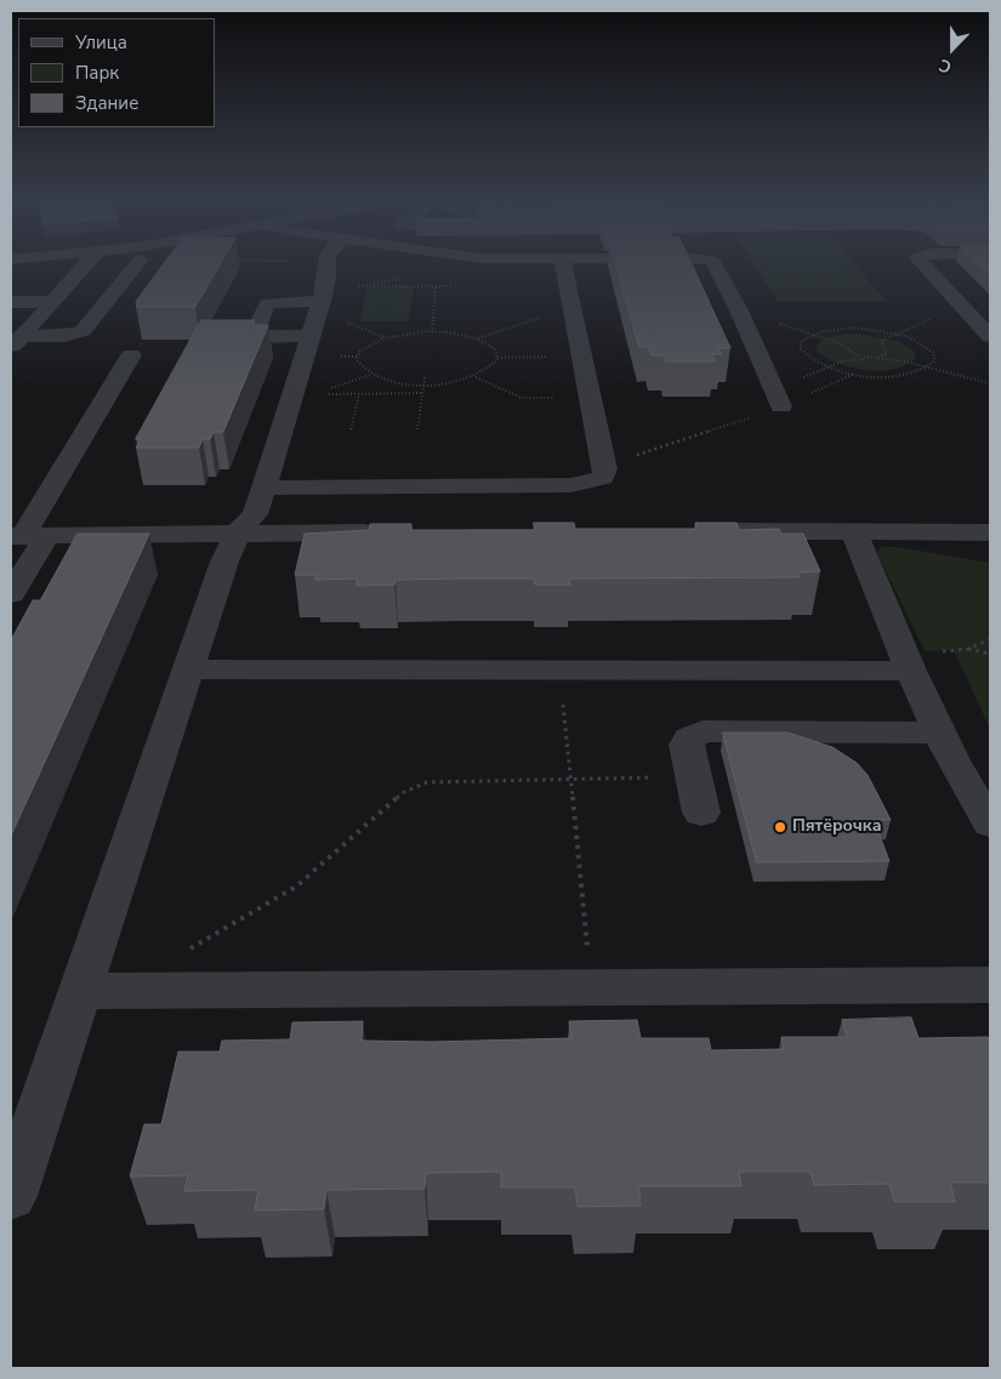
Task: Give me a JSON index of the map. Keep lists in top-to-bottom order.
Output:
{
  "places": ["Пятёрочка"],
  "legend": ["Улица", "Парк", "Здание"],
  "north": "bottom"
}
